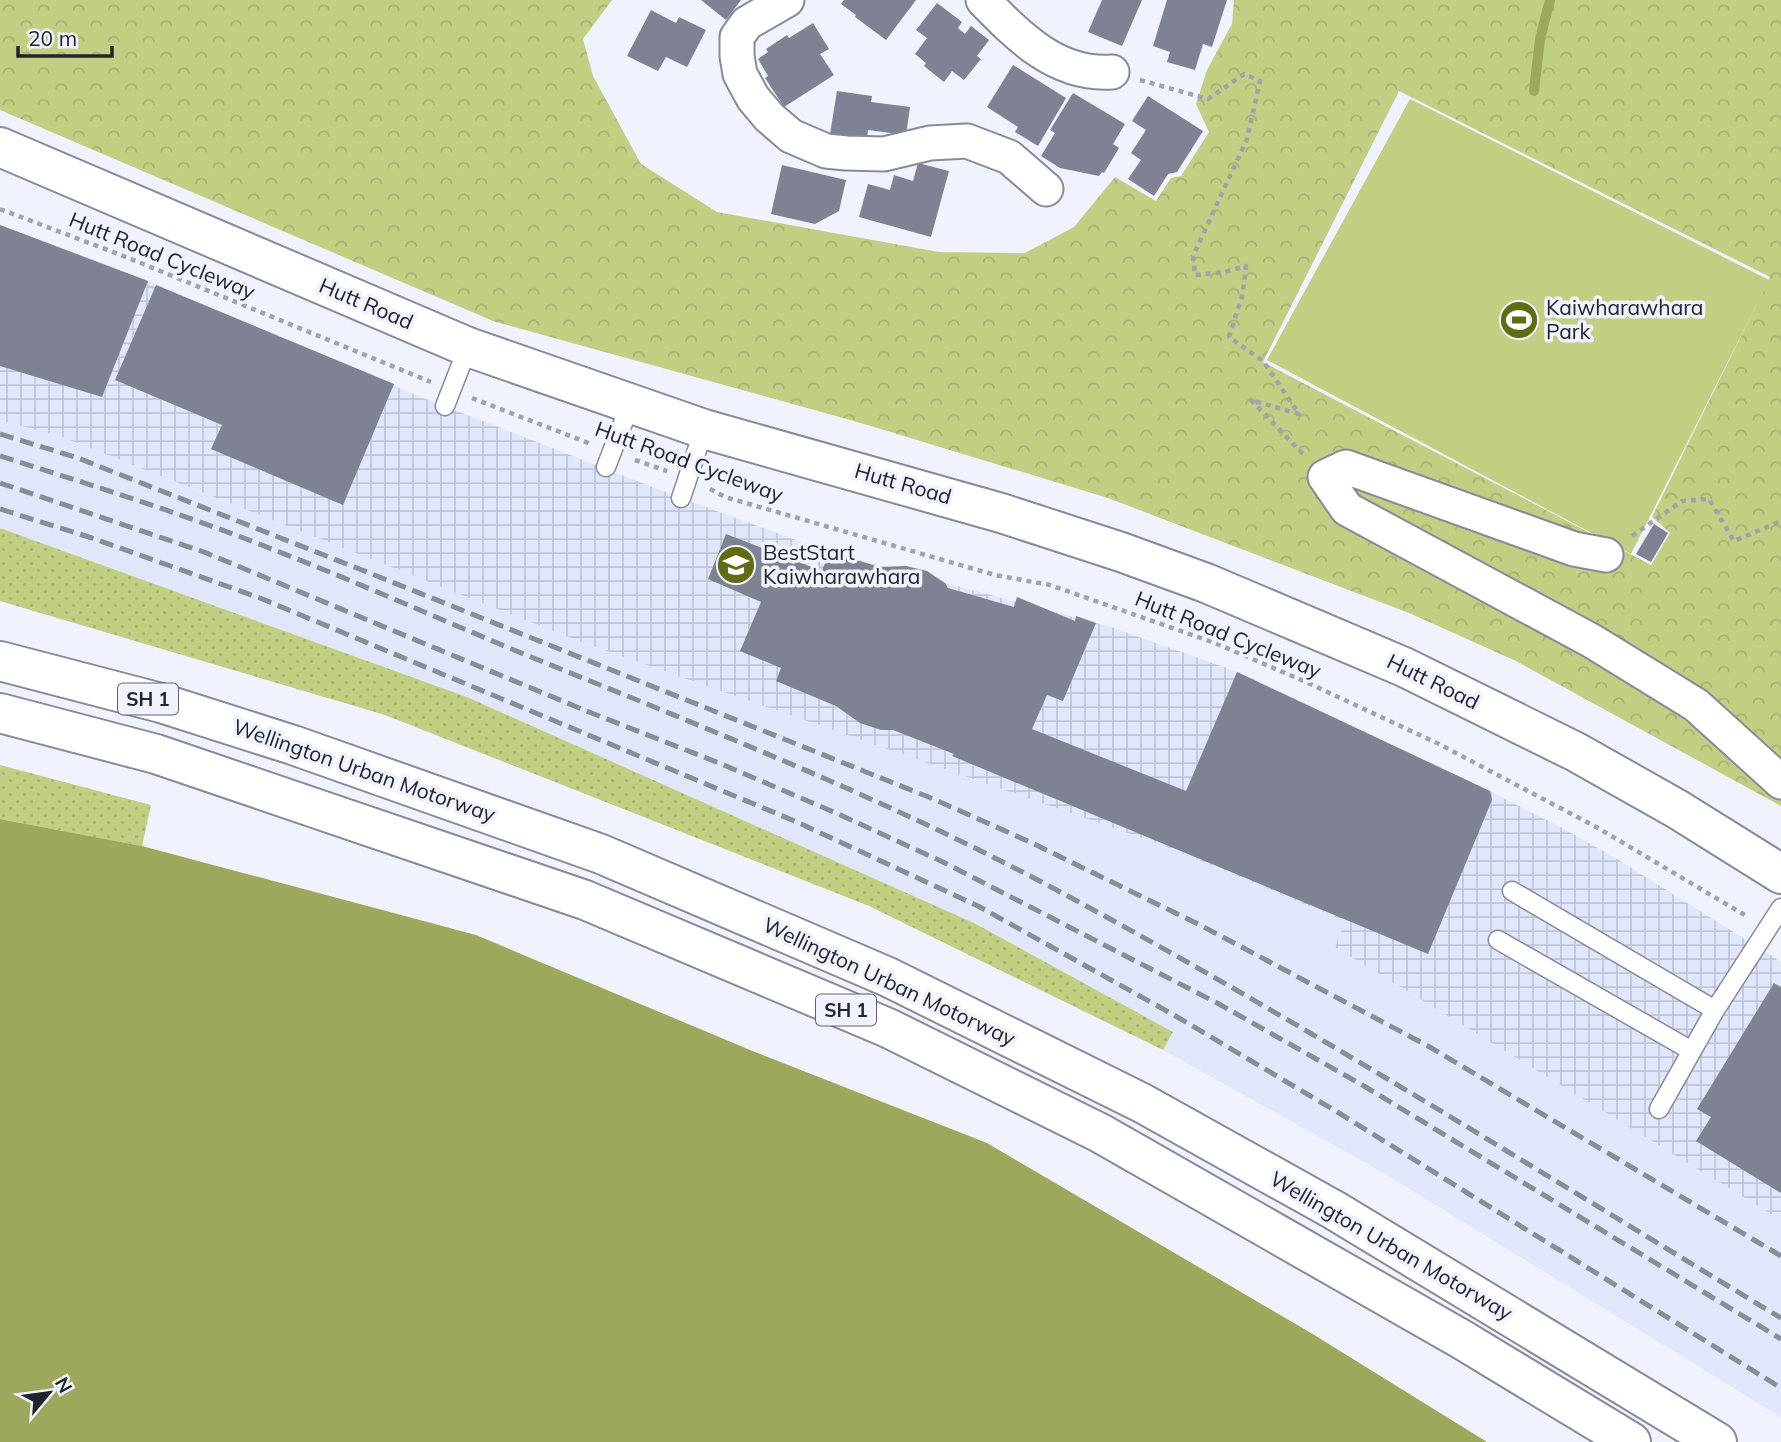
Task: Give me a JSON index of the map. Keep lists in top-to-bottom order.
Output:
{
  "streets": {
    "main road": ["Hutt Road", "SH 1", "Wellington Urban Motorway"],
    "path": ["Hutt Road Cycleway"]
  },
  "places": {
    "sports": ["Kaiwharawhara Park"],
    "school or university": ["BestStart Kaiwharawhara"]
  },
  "scale_bar": "20 m",
  "north": "top right"
}
